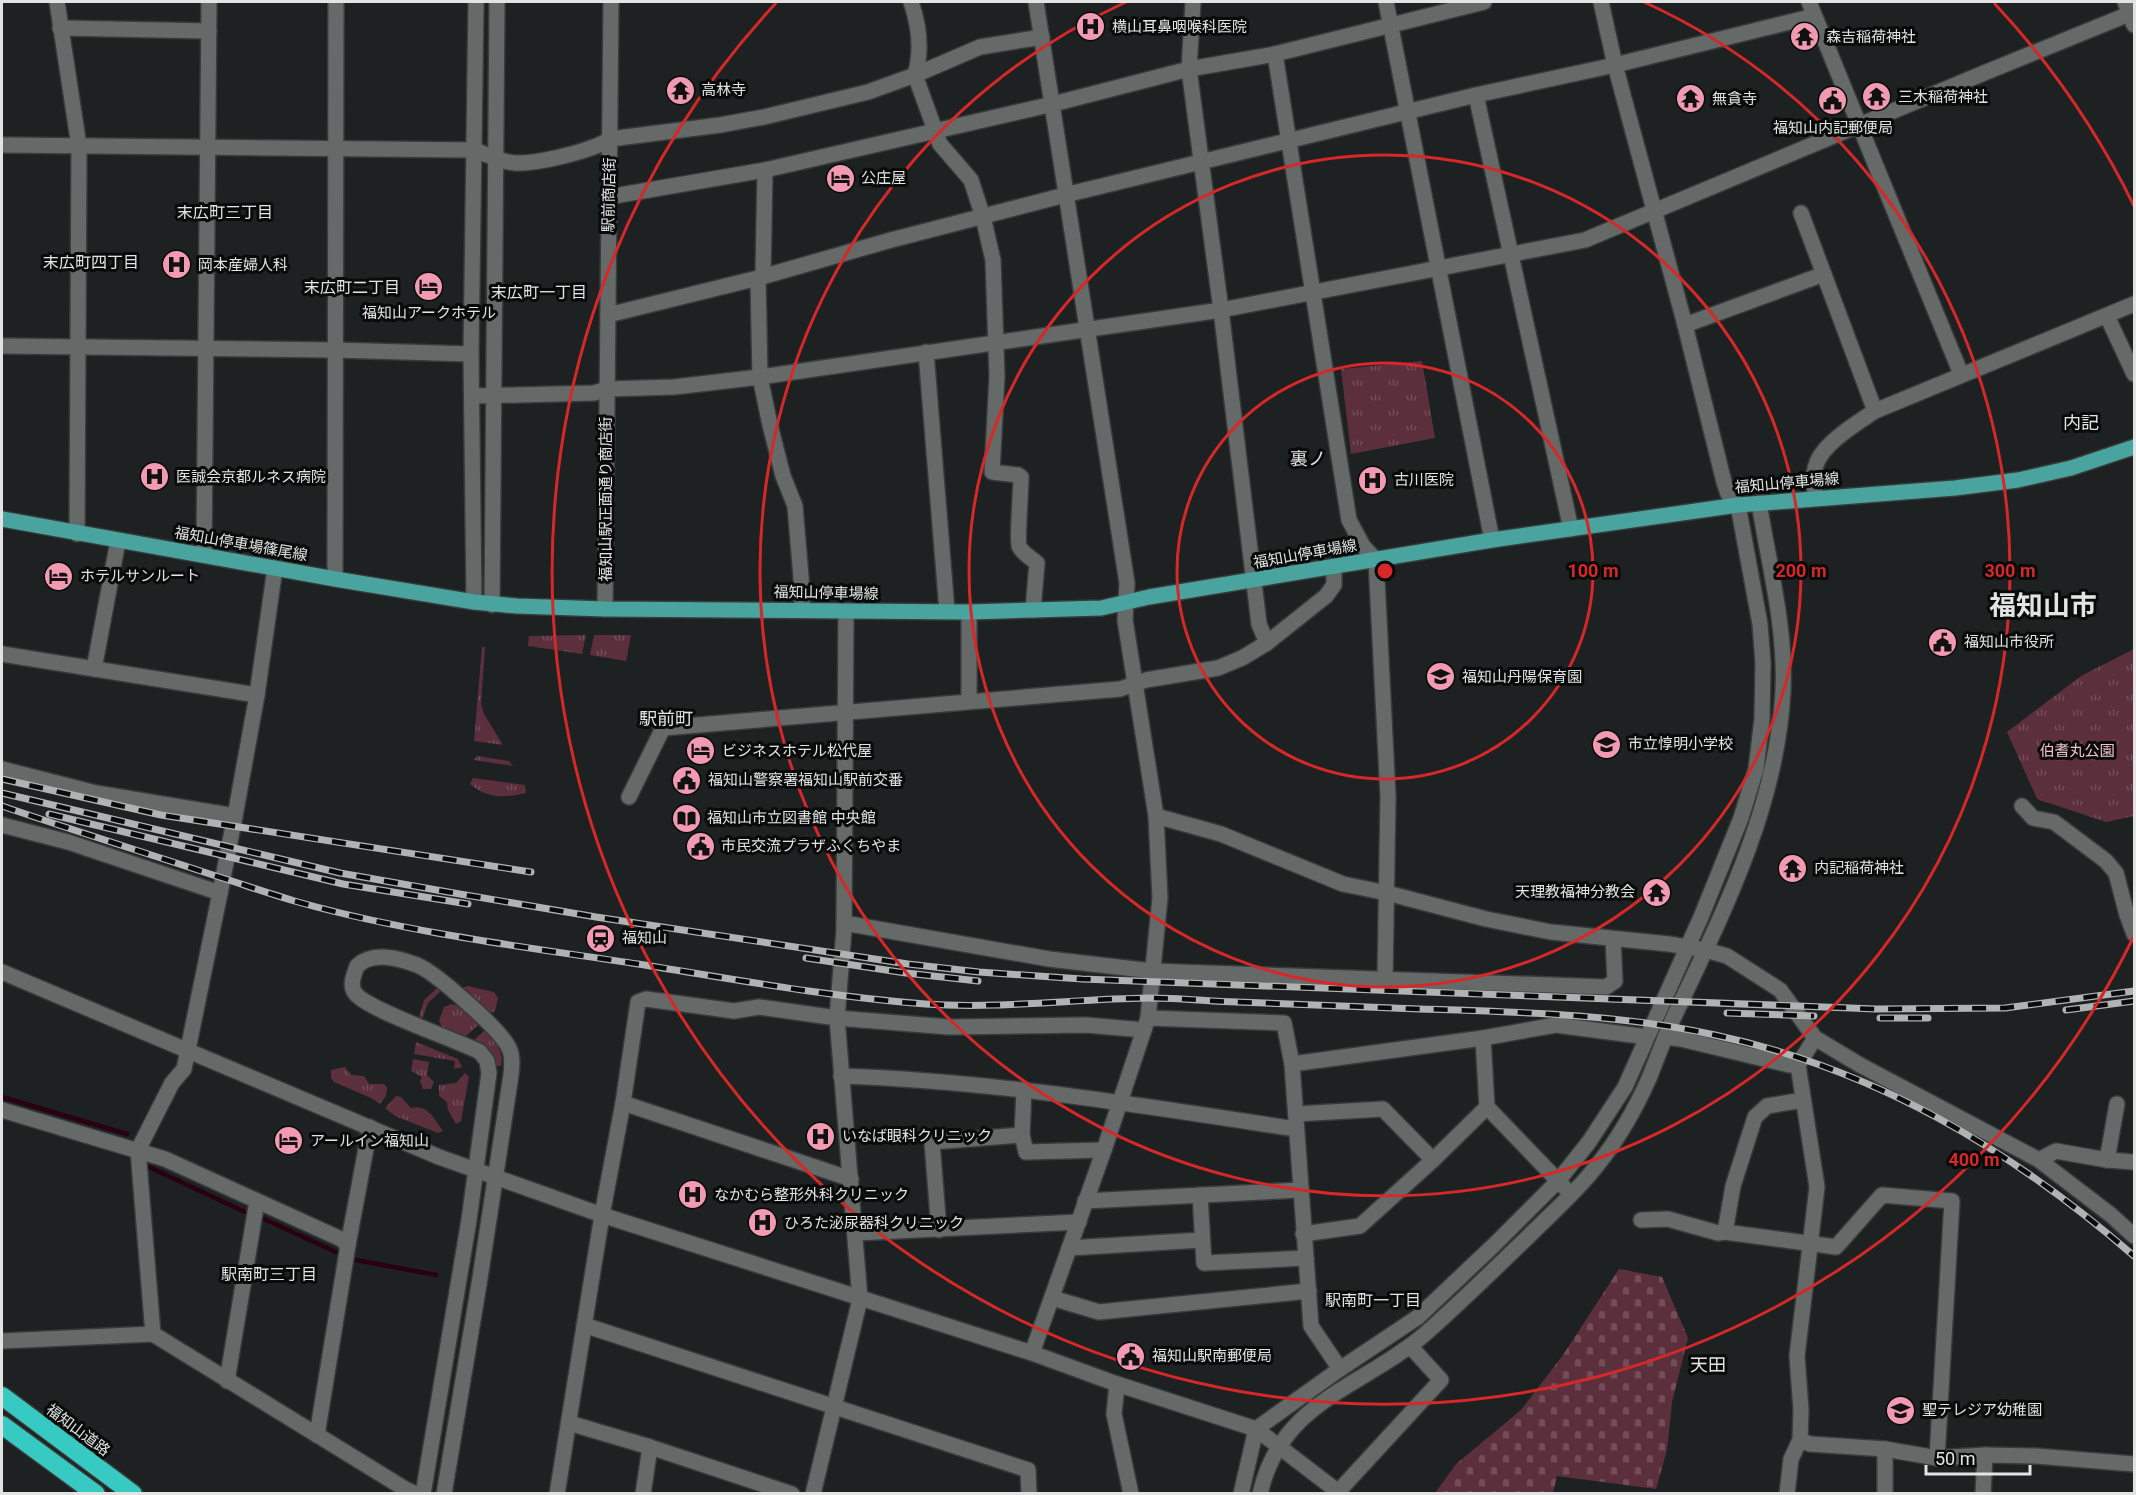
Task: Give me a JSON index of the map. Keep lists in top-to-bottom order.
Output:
{
  "streets": {
    "highway": ["福知山道路"],
    "main road": ["福知山停車場線", "福知山停車場篠尾線"],
    "street": ["駅前商店街", "福知山駅正面通り商店街"]
  },
  "crossings": [
    ["駅前商店街", "福知山駅正面通り商店街"],
    ["福知山停車場線", "福知山駅正面通り商店街"],
    ["福知山停車場線", "福知山停車場篠尾線"]
  ],
  "districts": [
    "末広町三丁目",
    "末広町四丁目",
    "末広町二丁目",
    "末広町一丁目",
    "内記",
    "裏ノ",
    "福知山市",
    "駅前町",
    "駅南町三丁目",
    "駅南町一丁目",
    "天田"
  ],
  "parks": ["伯耆丸公園"],
  "places": {
    "hospital": [
      "横山耳鼻咽喉科医院",
      "岡本産婦人科",
      "医誠会京都ルネス病院",
      "古川医院",
      "いなば眼科クリニック",
      "なかむら整形外科クリニック",
      "ひろた泌尿器科クリニック"
    ],
    "temple": [
      "森吉稲荷神社",
      "高林寺",
      "三木稲荷神社",
      "無貪寺",
      "内記稲荷神社",
      "天理教福神分教会"
    ],
    "public building": [
      "福知山内記郵便局",
      "福知山市役所",
      "福知山警察署福知山駅前交番",
      "市民交流プラザふくちやま",
      "福知山駅南郵便局"
    ],
    "hotel": [
      "公庄屋",
      "福知山アークホテル",
      "ホテルサンルート",
      "ビジネスホテル松代屋",
      "アールイン福知山"
    ],
    "school or university": ["福知山丹陽保育園", "市立惇明小学校", "聖テレジア幼稚園"],
    "library": ["福知山市立図書館 中央館"],
    "station": ["福知山"]
  },
  "scale_bar": "50 m",
  "rings": [
    "100 m",
    "200 m",
    "300 m",
    "400 m"
  ]
}
